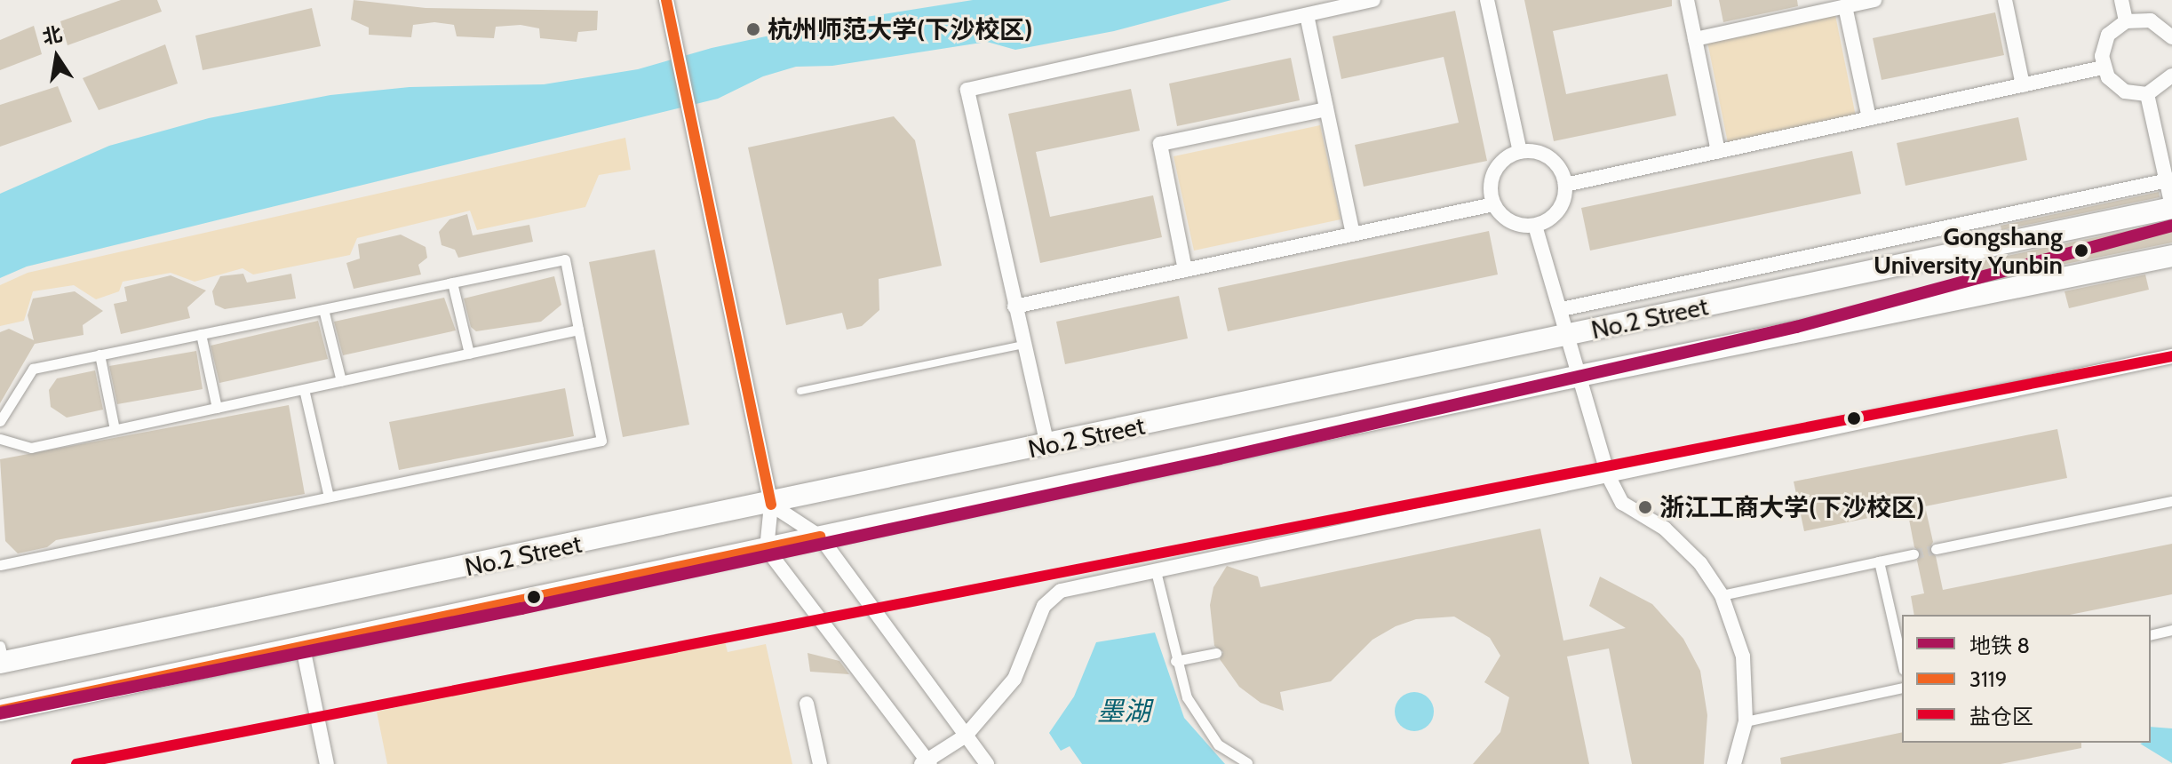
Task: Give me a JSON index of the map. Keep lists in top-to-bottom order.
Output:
{
  "streets": {
    "main road": ["No.2 Street"]
  },
  "water": ["墨湖"],
  "places": ["杭州师范大学(下沙校区)", "Gongshang University Yunbin", "浙江工商大学(下沙校区)"],
  "lines": ["transit line 3119", "metro line 8", "transit line 盐仓区"],
  "legend": ["地铁 8", "3119", "盐仓区"],
  "north": "top"
}
